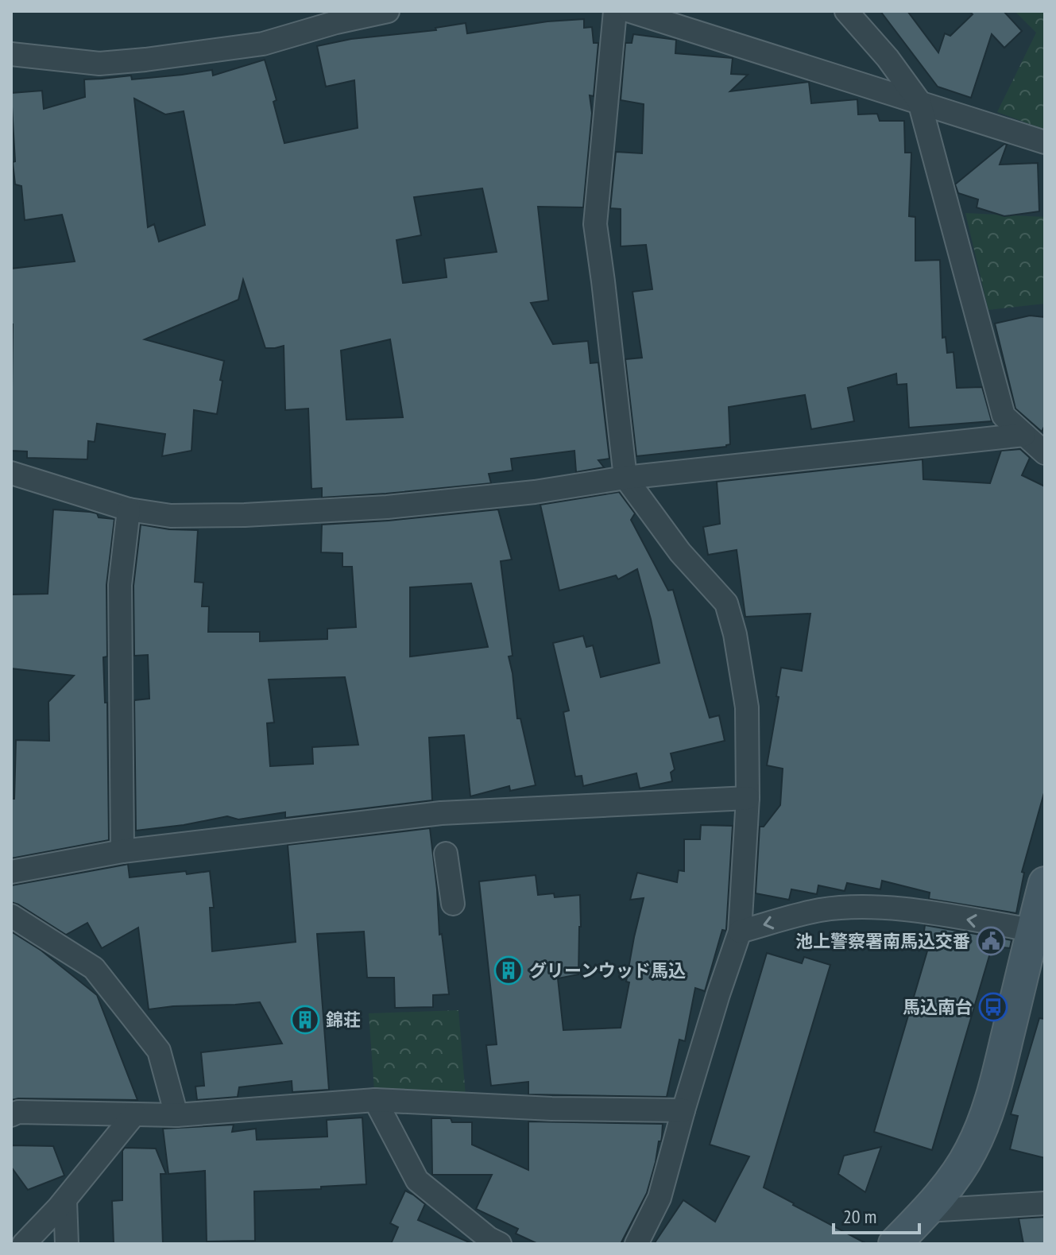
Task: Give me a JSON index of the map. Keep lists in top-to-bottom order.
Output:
{
  "places": {
    "public building": ["池上警察署南馬込交番"],
    "building": ["グリーンウッド馬込", "錦荘"],
    "bus stop": ["馬込南台"]
  },
  "scale_bar": "20 m"
}
